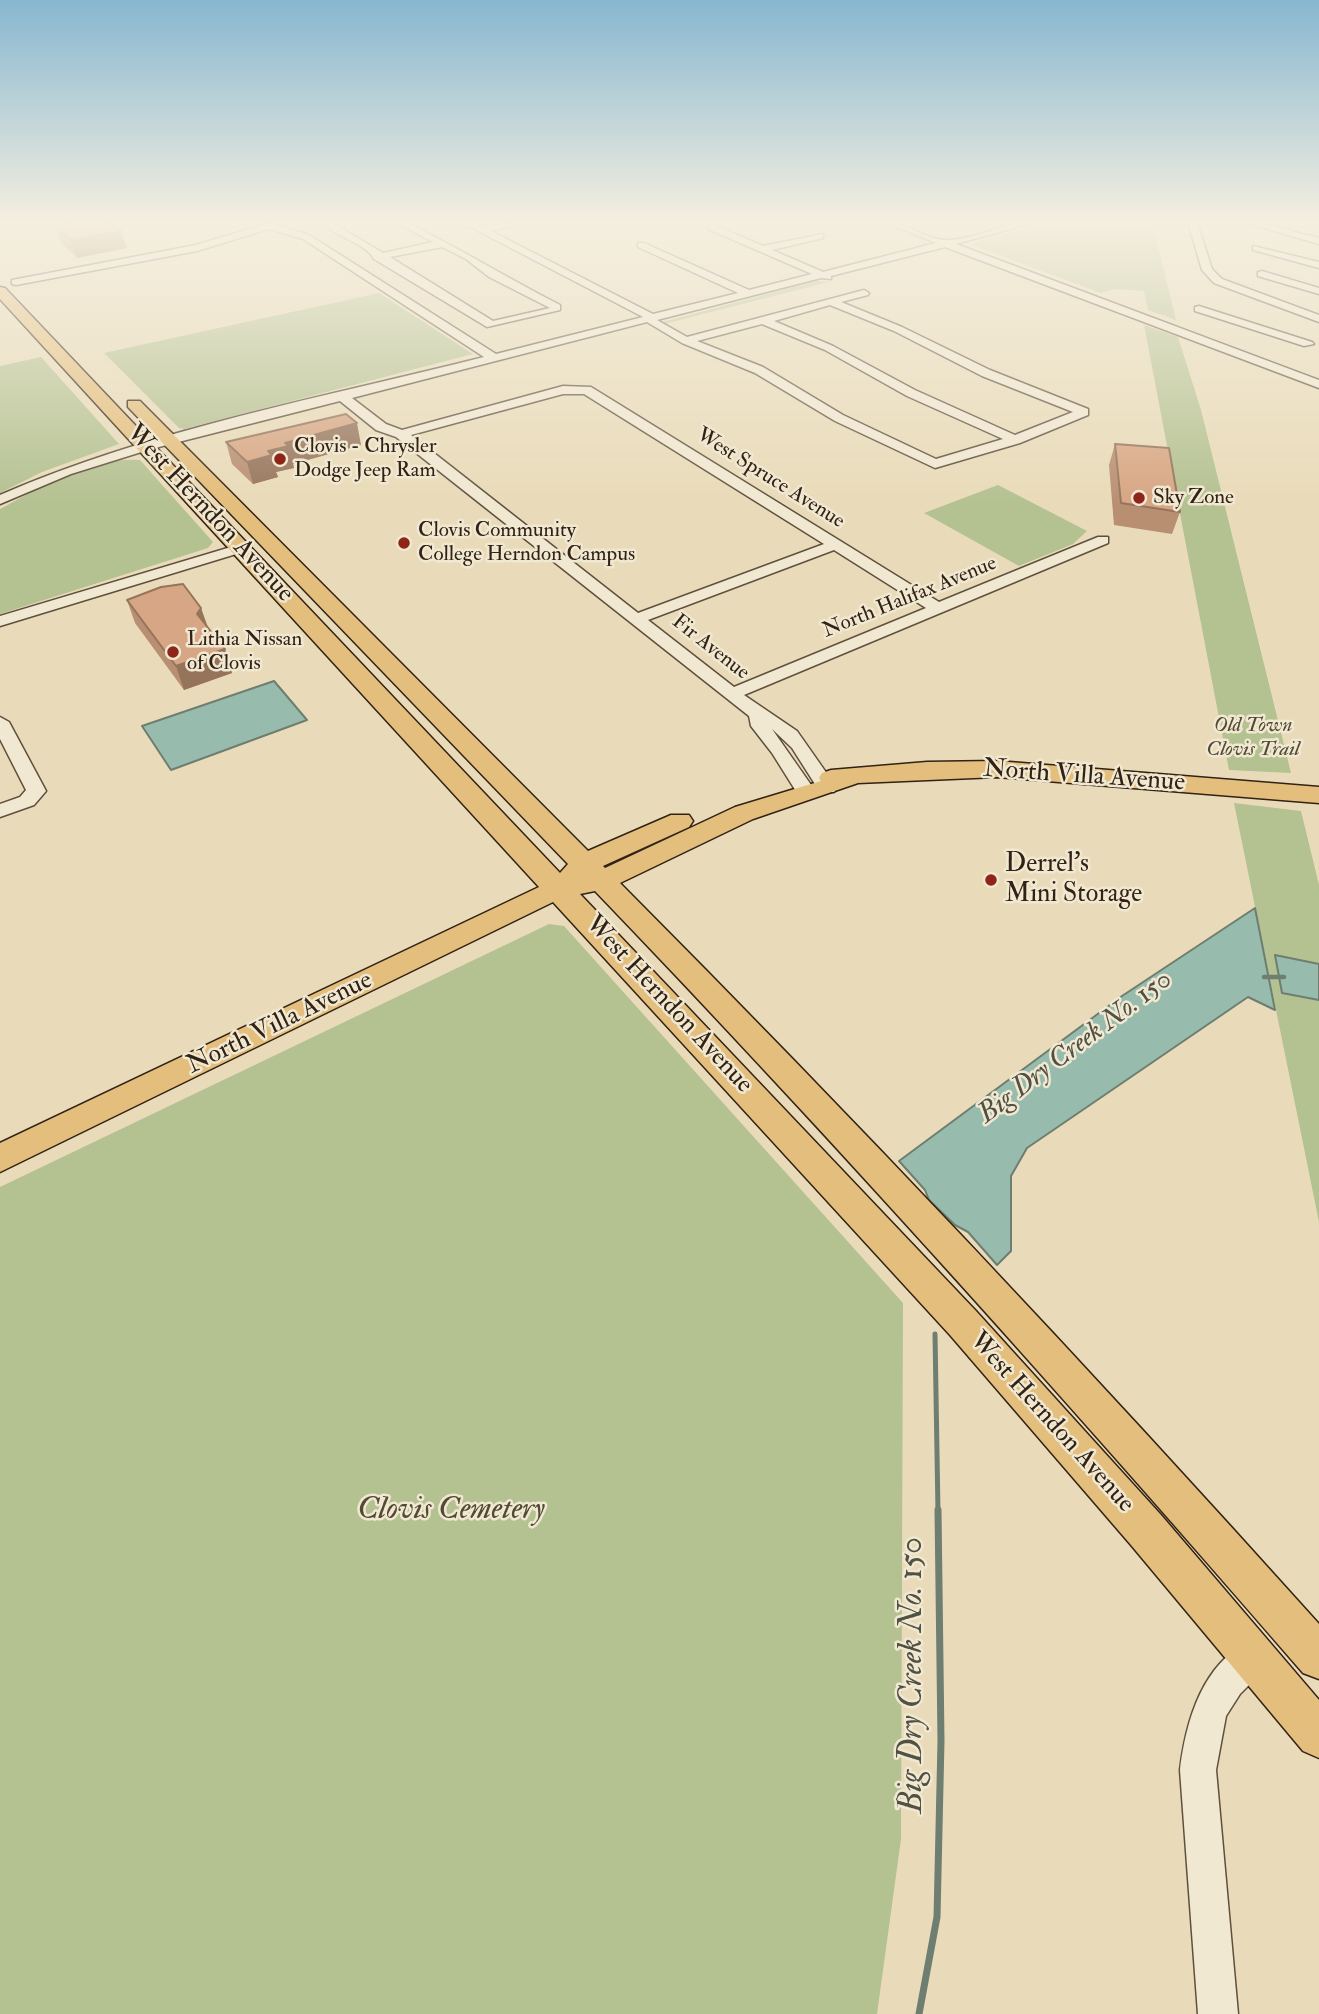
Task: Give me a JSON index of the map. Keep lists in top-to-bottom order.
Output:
{
  "streets": {
    "main road": ["West Herndon Avenue", "North Villa Avenue"],
    "street": ["West Spruce Avenue", "North Halifax Avenue", "Fir Avenue"]
  },
  "crossings": [
    ["West Spruce Avenue", "North Halifax Avenue"],
    ["West Spruce Avenue", "Fir Avenue"],
    ["West Herndon Avenue", "North Villa Avenue"],
    ["North Halifax Avenue", "Fir Avenue"],
    ["Fir Avenue", "North Villa Avenue"]
  ],
  "water": ["Big Dry Creek No. 150"],
  "parks": ["Old Town Clovis Trail", "Clovis Cemetery"],
  "places": [
    "Clovis - Chrysler Dodge Jeep Ram",
    "Sky Zone",
    "Clovis Community College Herndon Campus",
    "Lithia Nissan of Clovis",
    "Derrel's Mini Storage"
  ]
}
